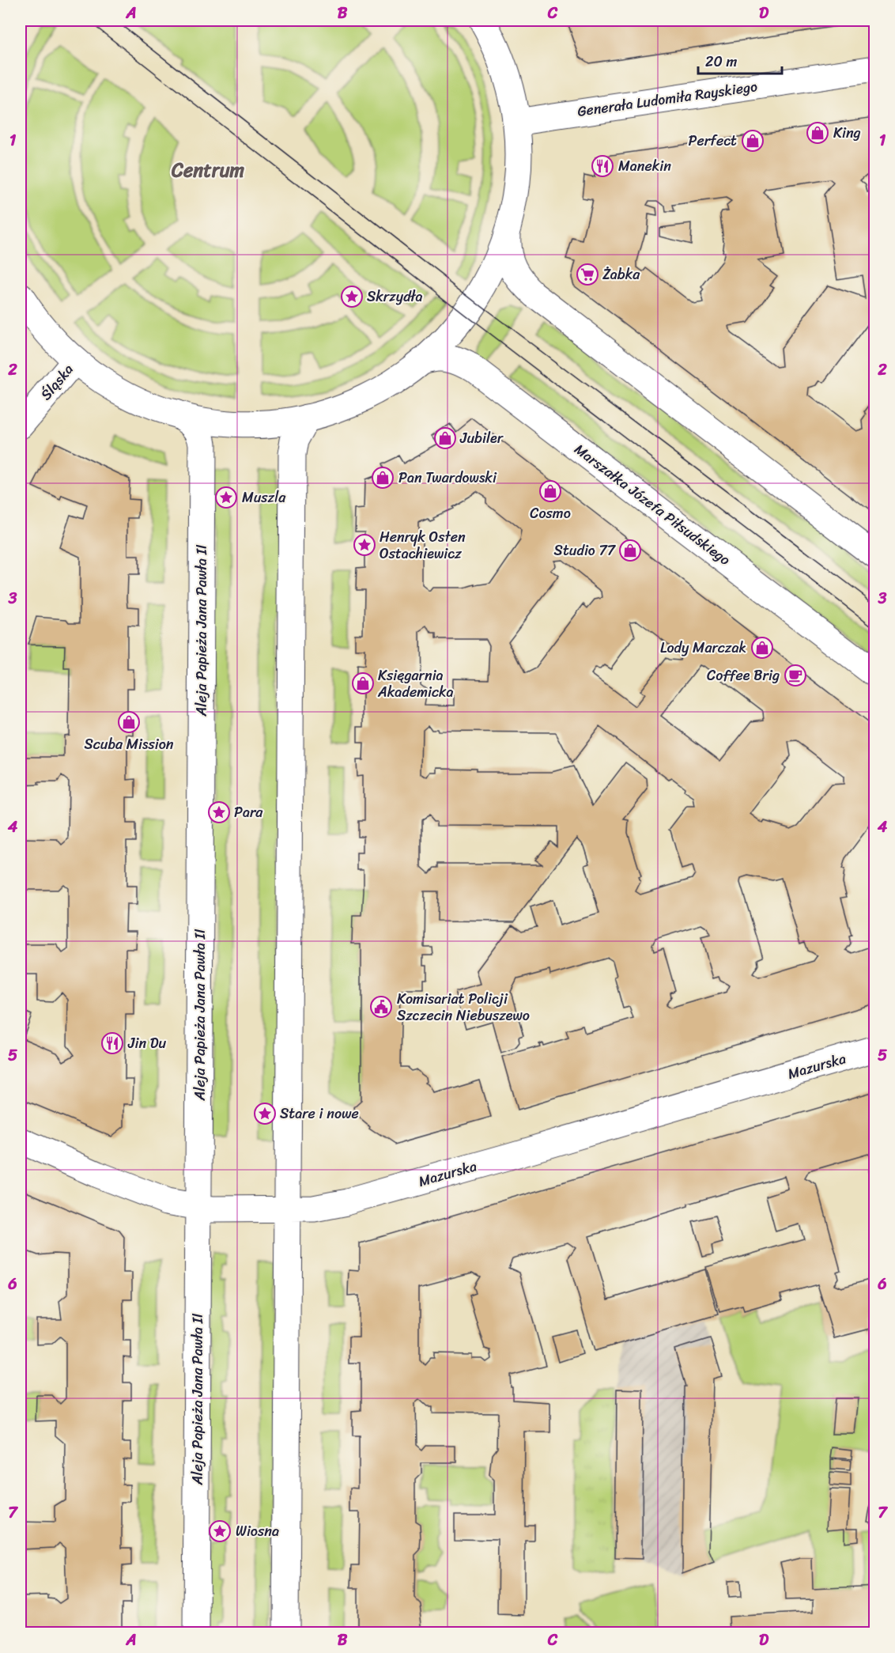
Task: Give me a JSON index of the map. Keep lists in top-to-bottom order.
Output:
{
  "streets": {
    "street": [
      "Generała Ludomiła Rayskiego",
      "Śląska",
      "Marszałka Józefa Piłsudskiego",
      "Aleja Papieża Jana Pawła II",
      "Mazurska"
    ]
  },
  "crossings": [
    ["Aleja Papieża Jana Pawła II", "Mazurska"]
  ],
  "districts": ["Centrum"],
  "places": {
    "shop": [
      "King",
      "Perfect",
      "Jubiler",
      "Pan Twardowski",
      "Cosmo",
      "Studio 77",
      "Lody Marczak",
      "Księgarnia Akademicka",
      "Scuba Mission"
    ],
    "restaurant": ["Manekin", "Jin Du"],
    "supermarket": ["Żabka"],
    "place": [
      "Skrzydła",
      "Muszla",
      "Henryk Osten Ostachiewicz",
      "Para",
      "Stare i nowe",
      "Wiosna"
    ],
    "cafe": ["Coffee Brig"],
    "public building": ["Komisariat Policji Szczecin Niebuszewo"]
  },
  "scale_bar": "20 m",
  "grid": {
    "columns": [
      "A",
      "B",
      "C",
      "D"
    ],
    "rows": [
      "1",
      "2",
      "3",
      "4",
      "5",
      "6",
      "7"
    ]
  }
}
